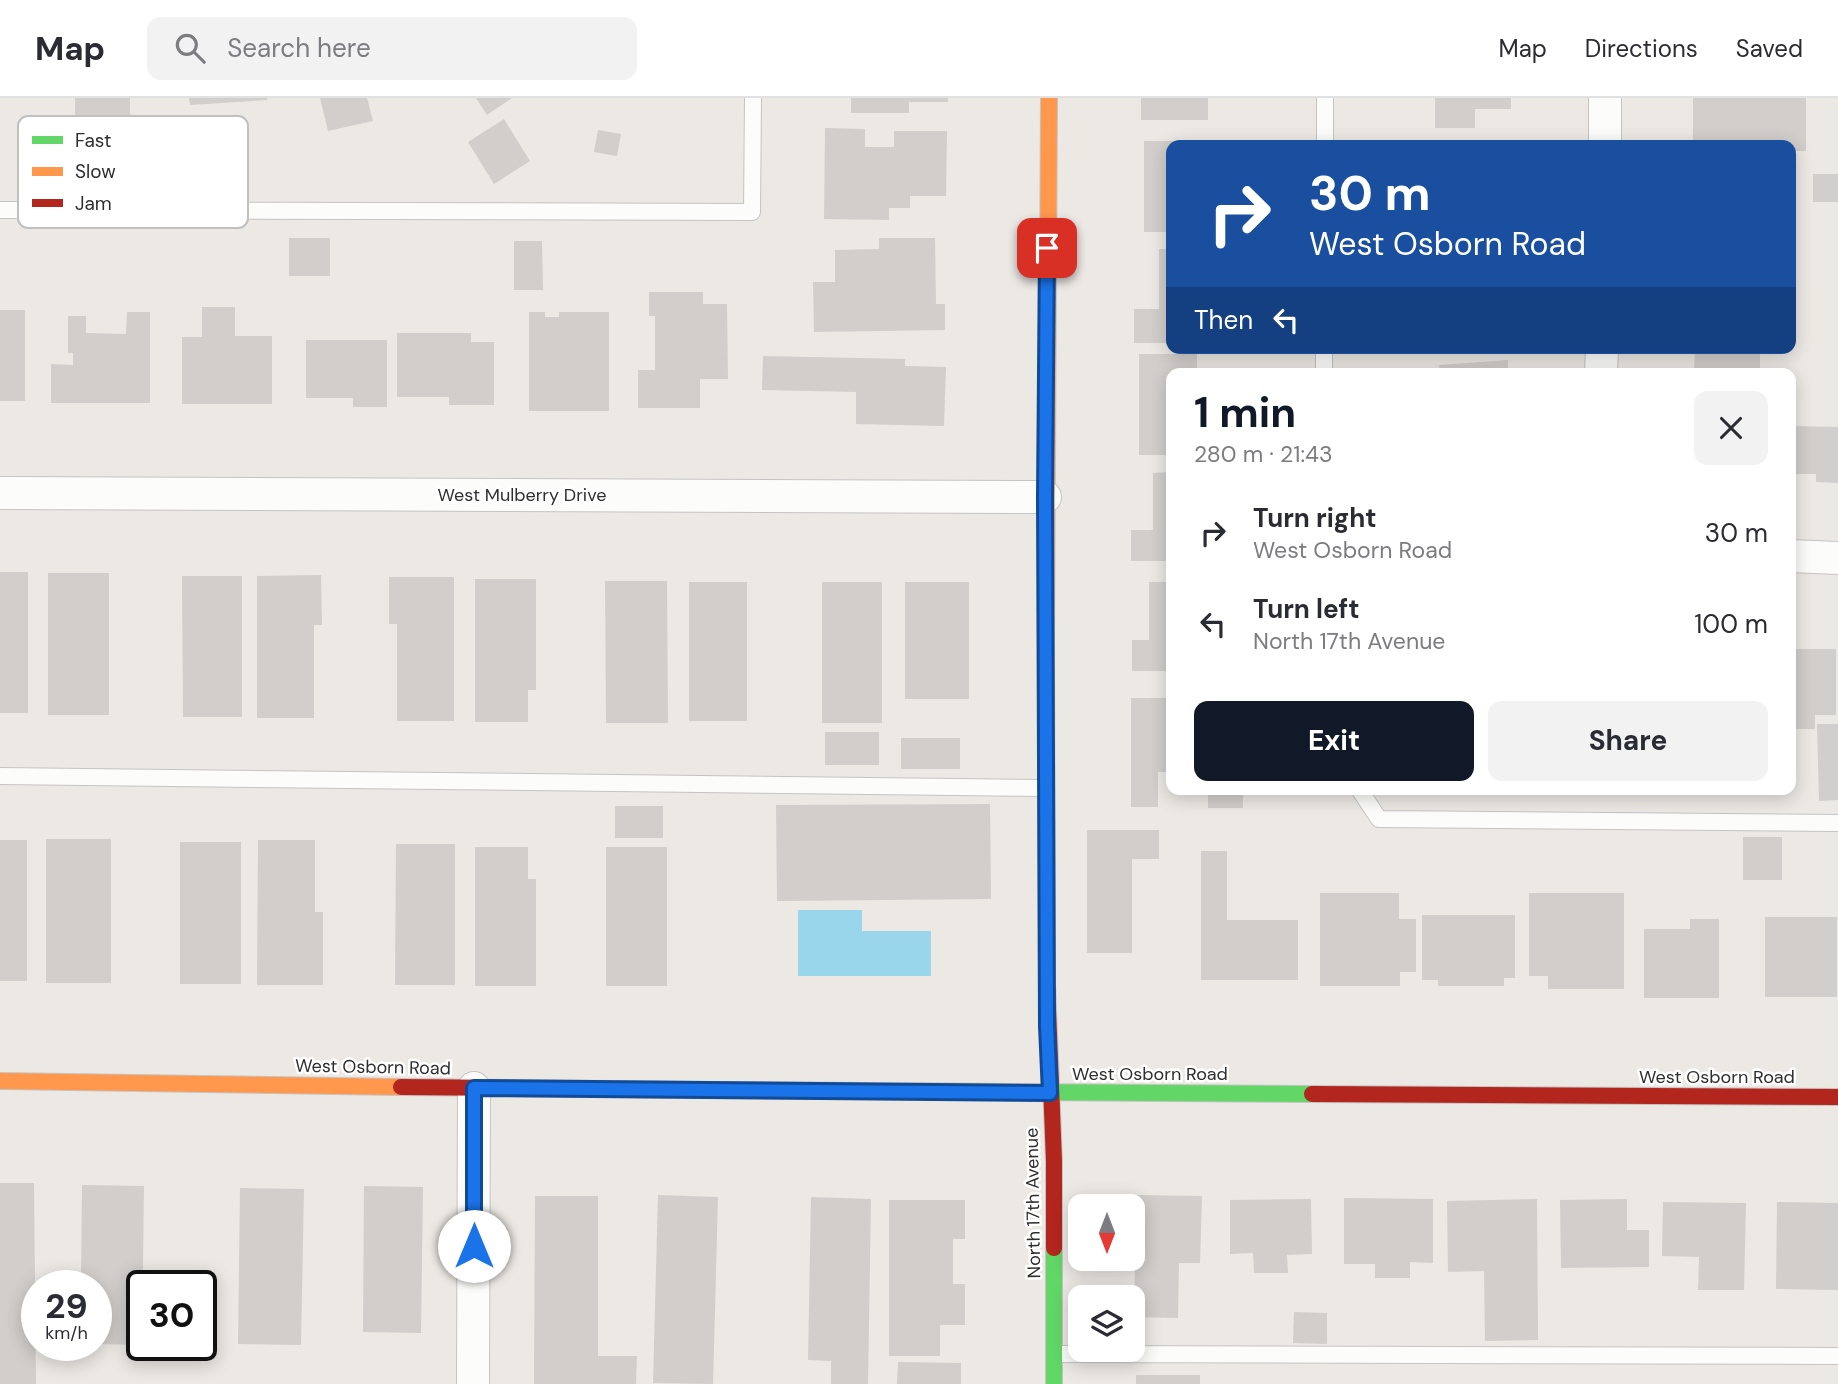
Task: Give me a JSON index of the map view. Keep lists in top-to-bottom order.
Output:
{
  "streets": {
    "street": ["West Mulberry Drive", "West Osborn Road", "North 17th Avenue"]
  },
  "crossings": [
    ["West Mulberry Drive", "North 17th Avenue"],
    ["West Osborn Road", "North 17th Avenue"]
  ],
  "legend": ["Fast", "Slow", "Jam"],
  "north": "bottom",
  "page": {
    "header": "Map",
    "search": "Search here",
    "nav": ["Map", "Directions", "Saved"],
    "turn": ["30 m", "West Osborn Road"],
    "then": "Then",
    "heading": ["1 min", "280 m · 21:43"],
    "list": [
      {
        "name": "Turn right",
        "note": "West Osborn Road",
        "value": "30 m"
      },
      {
        "name": "Turn left",
        "note": "North 17th Avenue",
        "value": "100 m"
      }
    ],
    "buttons": ["Exit", "Share"],
    "speed": "29 km/h",
    "limit": "30"
  }
}
